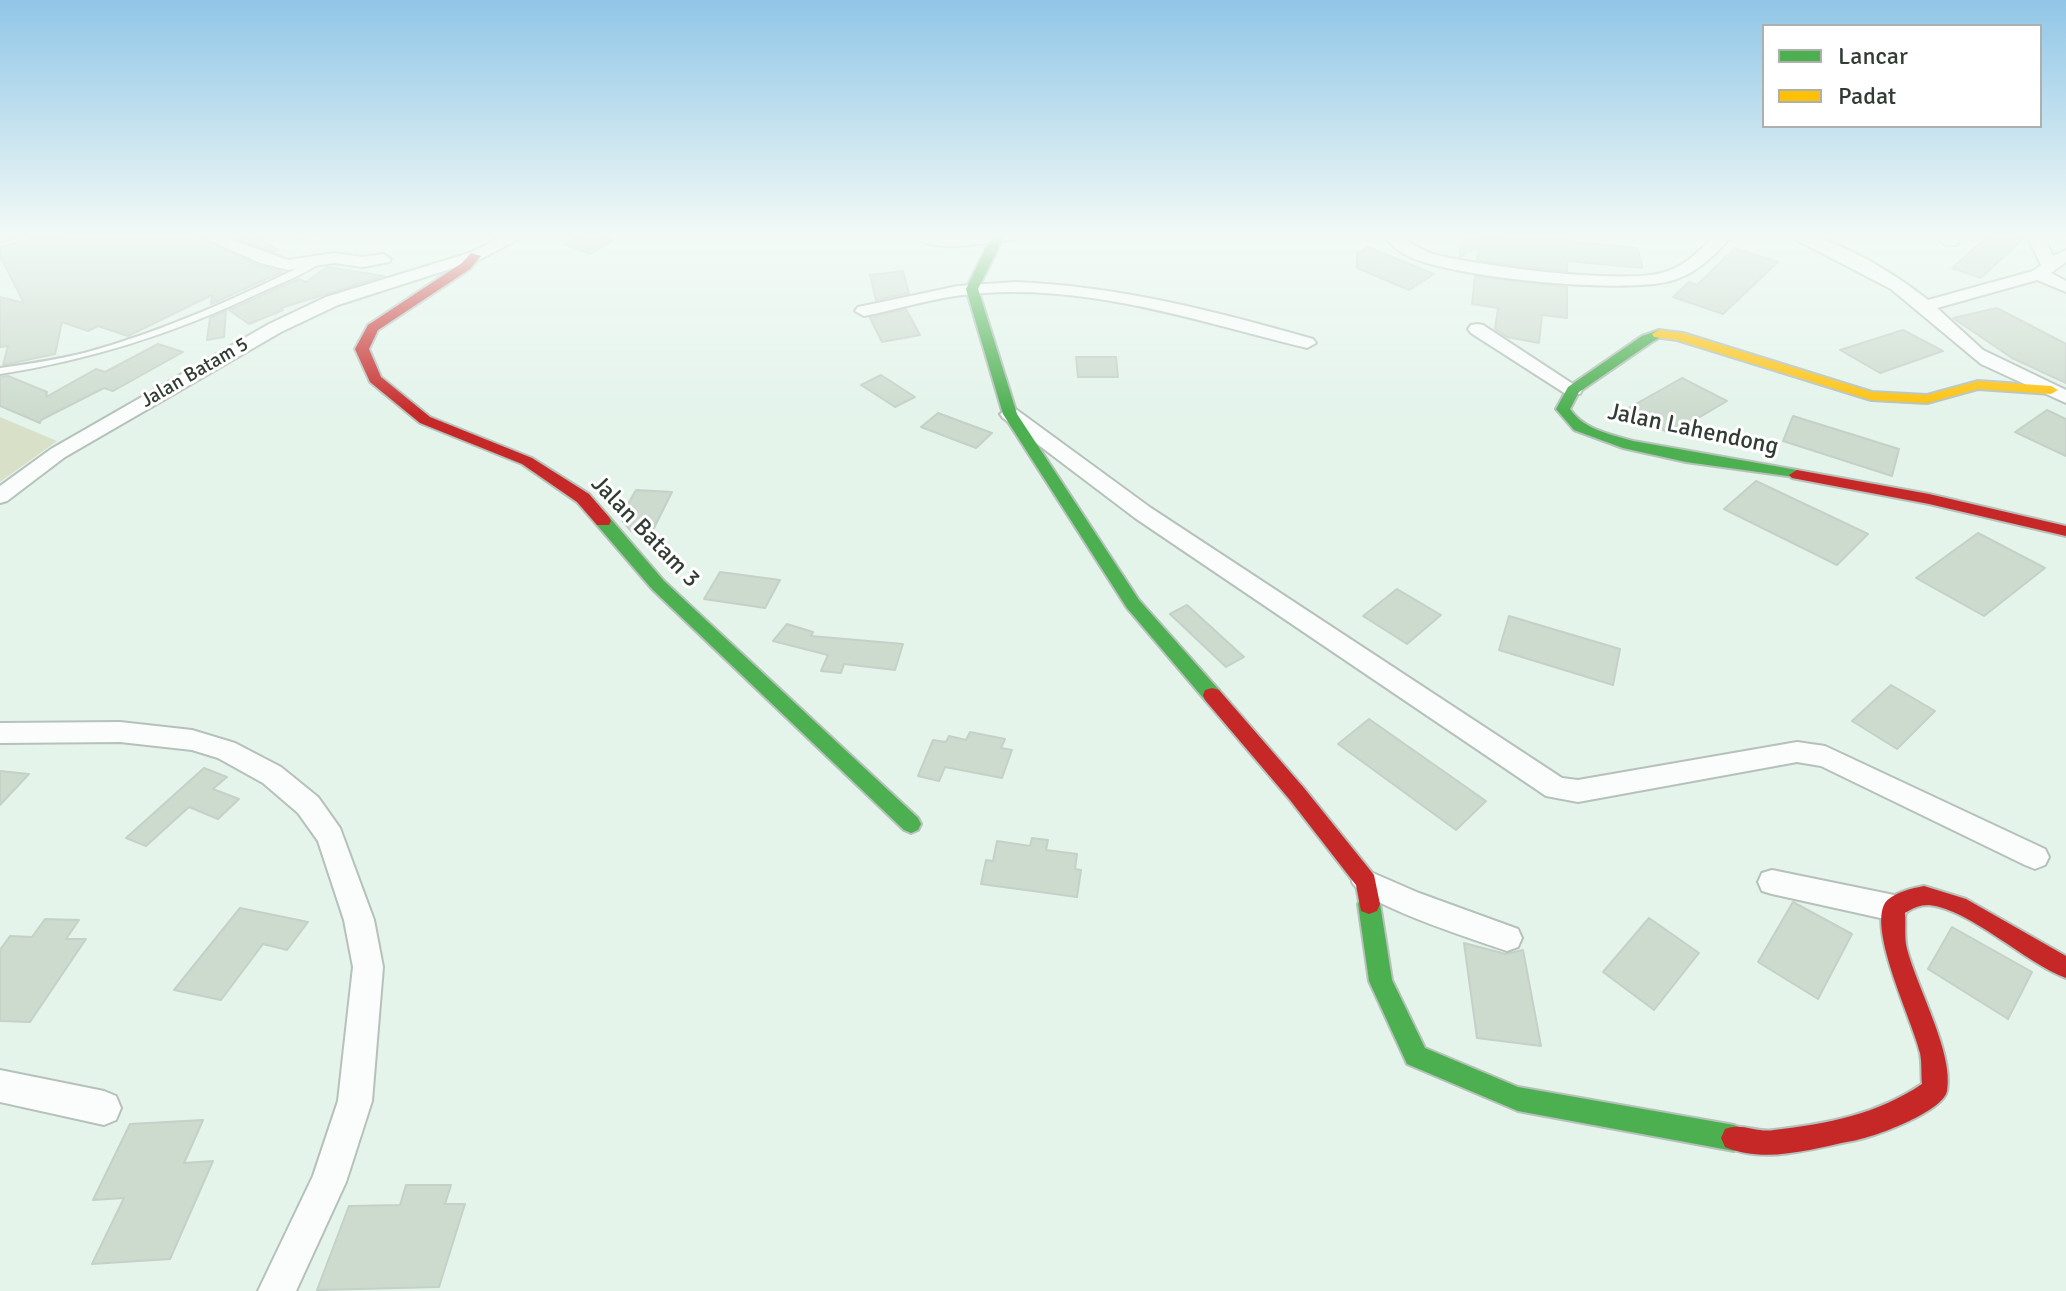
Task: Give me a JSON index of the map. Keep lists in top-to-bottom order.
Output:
{
  "streets": {
    "street": ["Jalan Batam 5", "Jalan Lahendong", "Jalan Batam 3"]
  },
  "legend": ["Lancar", "Padat"]
}
